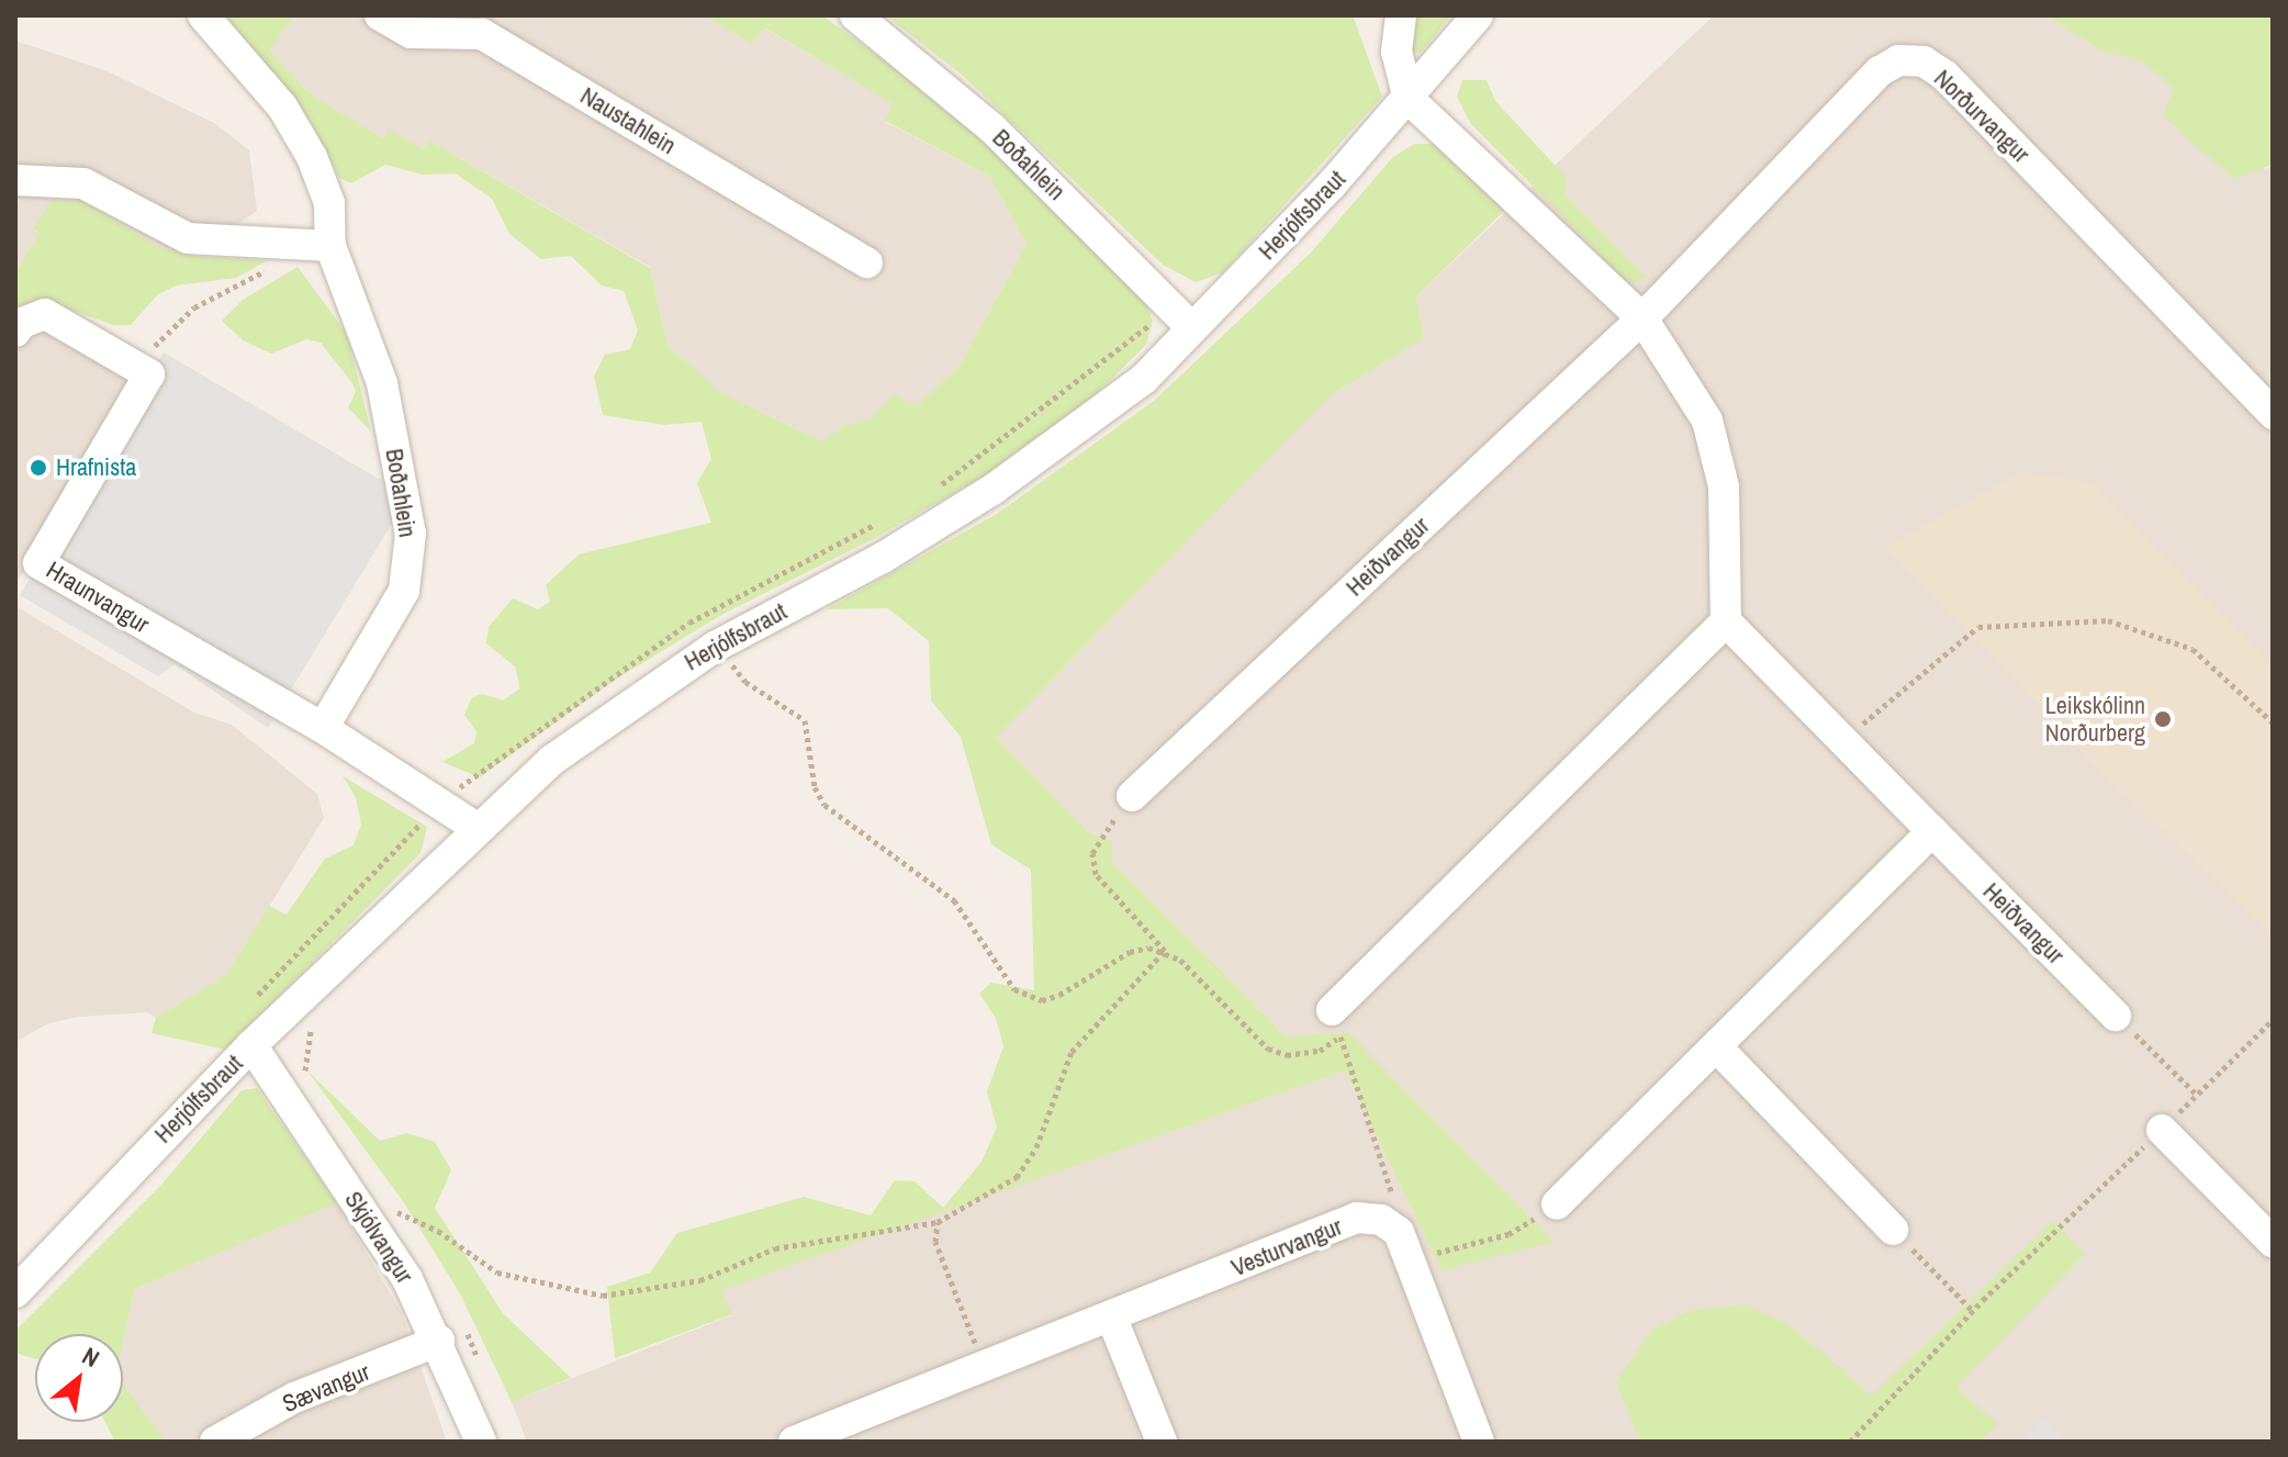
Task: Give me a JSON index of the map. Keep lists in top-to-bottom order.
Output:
{
  "streets": {
    "street": [
      "Norðurvangur",
      "Naustahlein",
      "Boðahlein",
      "Herjólfsbraut",
      "Heiðvangur",
      "Hraunvangur",
      "Skjólvangur",
      "Vesturvangur",
      "Sævangur"
    ]
  },
  "crossings": [
    ["Norðurvangur", "Heiðvangur"],
    ["Boðahlein", "Herjólfsbraut"],
    ["Boðahlein", "Hraunvangur"],
    ["Herjólfsbraut", "Hraunvangur"],
    ["Herjólfsbraut", "Skjólvangur"],
    ["Skjólvangur", "Sævangur"]
  ],
  "places": ["Hrafnista", "Leikskólinn Norðurberg"],
  "north": "top right"
}
